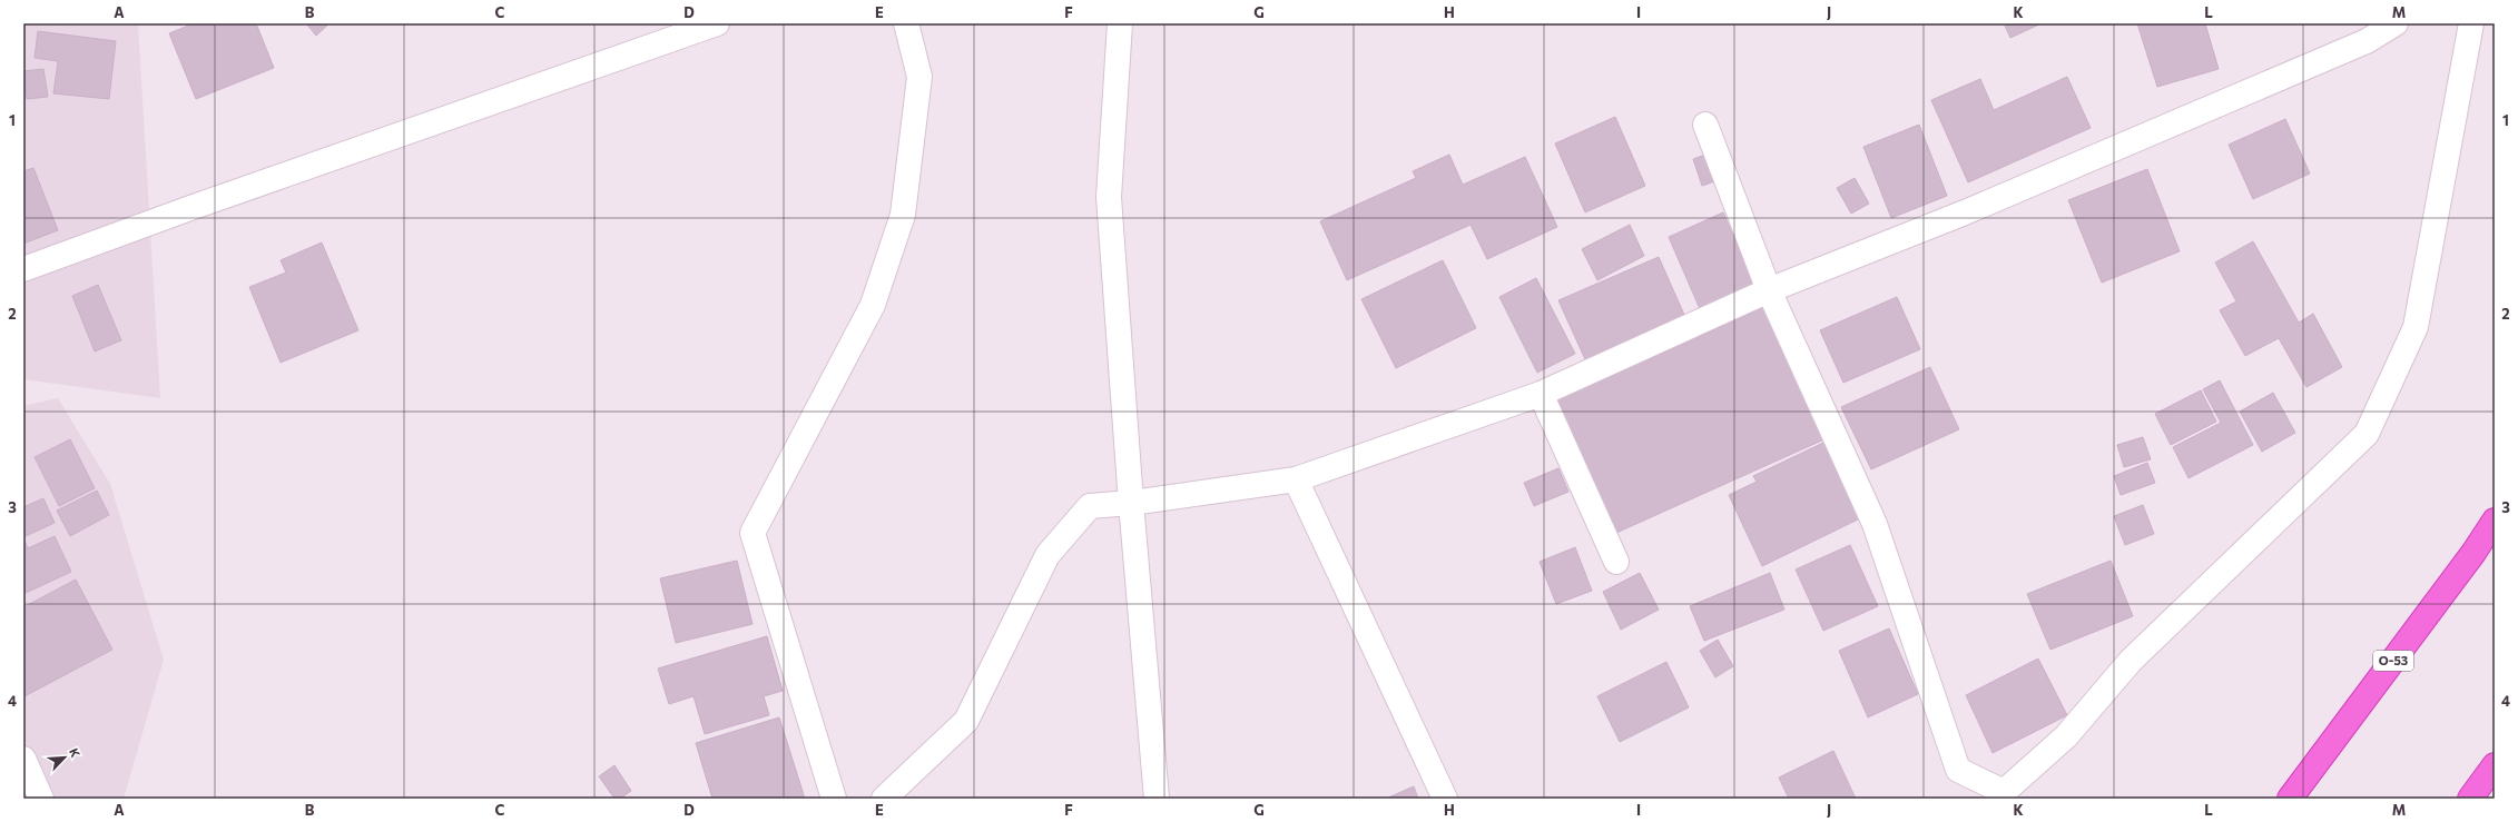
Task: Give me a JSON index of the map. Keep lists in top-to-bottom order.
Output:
{
  "streets": {
    "highway": ["O-53"]
  },
  "north": "top right",
  "grid": {
    "columns": [
      "A",
      "B",
      "C",
      "D",
      "E",
      "F",
      "G",
      "H",
      "I",
      "J",
      "K",
      "L",
      "M"
    ],
    "rows": [
      "1",
      "2",
      "3",
      "4"
    ]
  }
}
